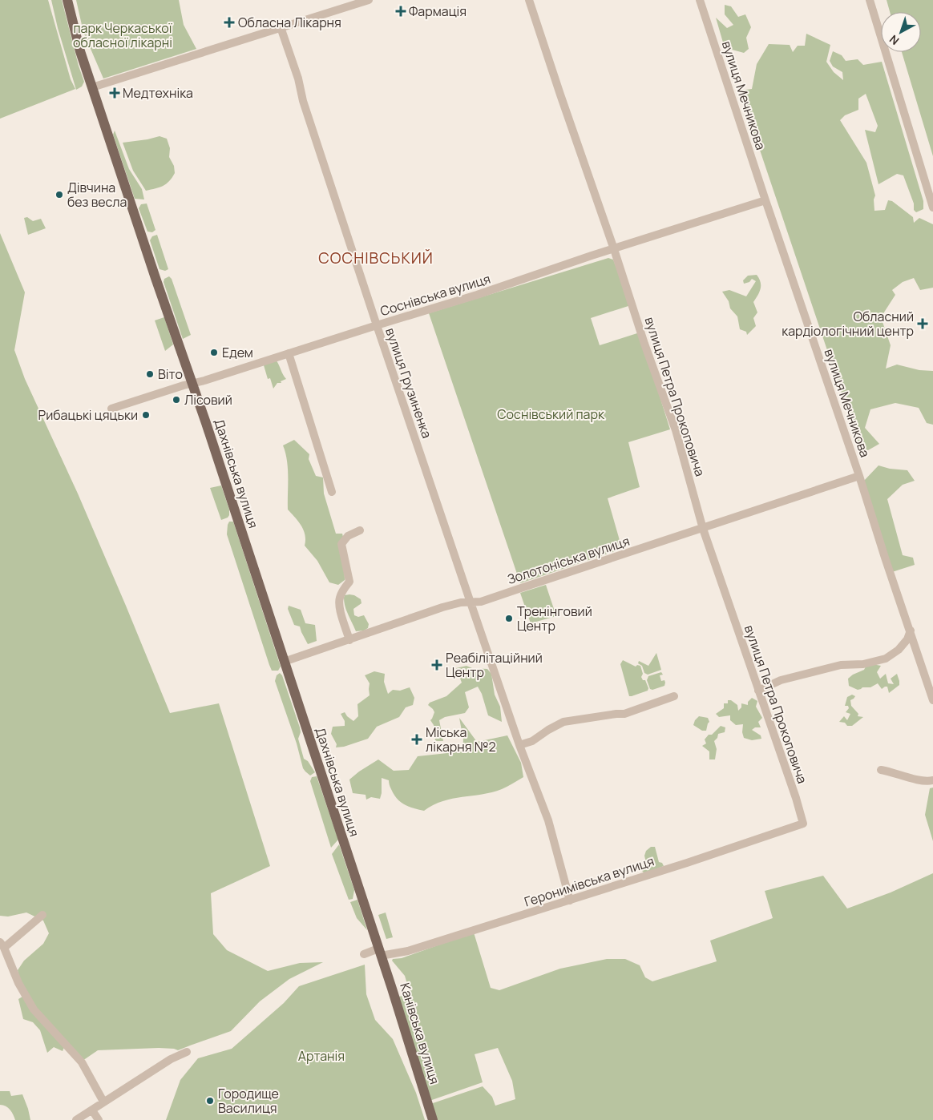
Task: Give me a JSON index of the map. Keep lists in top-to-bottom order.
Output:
{
  "streets": {
    "main road": ["Дахнівська вулиця", "Канівська вулиця"],
    "street": [
      "вулиця Мечникова",
      "Соснівська вулиця",
      "вулиця Грузиненка",
      "вулиця Петра Прокоповича",
      "Золотоніська вулиця",
      "Геронимівська вулиця"
    ]
  },
  "crossings": [
    ["вулиця Мечникова", "Соснівська вулиця"],
    ["вулиця Мечникова", "Золотоніська вулиця"],
    ["Соснівська вулиця", "вулиця Грузиненка"],
    ["Соснівська вулиця", "вулиця Петра Прокоповича"],
    ["Соснівська вулиця", "Дахнівська вулиця"],
    ["вулиця Грузиненка", "Золотоніська вулиця"],
    ["вулиця Грузиненка", "Геронимівська вулиця"],
    ["вулиця Петра Прокоповича", "Золотоніська вулиця"],
    ["вулиця Петра Прокоповича", "Геронимівська вулиця"],
    ["Дахнівська вулиця", "Золотоніська вулиця"],
    ["Дахнівська вулиця", "Геронимівська вулиця"],
    ["Дахнівська вулиця", "Канівська вулиця"],
    ["Геронимівська вулиця", "Канівська вулиця"]
  ],
  "districts": ["СОСНІВСЬКИЙ"],
  "parks": ["парк Черкаської обласної лікарні", "Соснівський парк", "Артанія"],
  "places": {
    "health": [
      "Фармація",
      "Обласна Лікарня",
      "Медтехніка",
      "Обласний кардіологічний центр",
      "Реабілітаційний Центр",
      "Міська лікарня №2"
    ],
    "other": [
      "Дівчина без весла",
      "Едем",
      "Віто",
      "Лісовий",
      "Рибацькі цяцьки",
      "Тренінговий Центр",
      "Городище Василиця"
    ]
  },
  "north": "bottom left"
}
